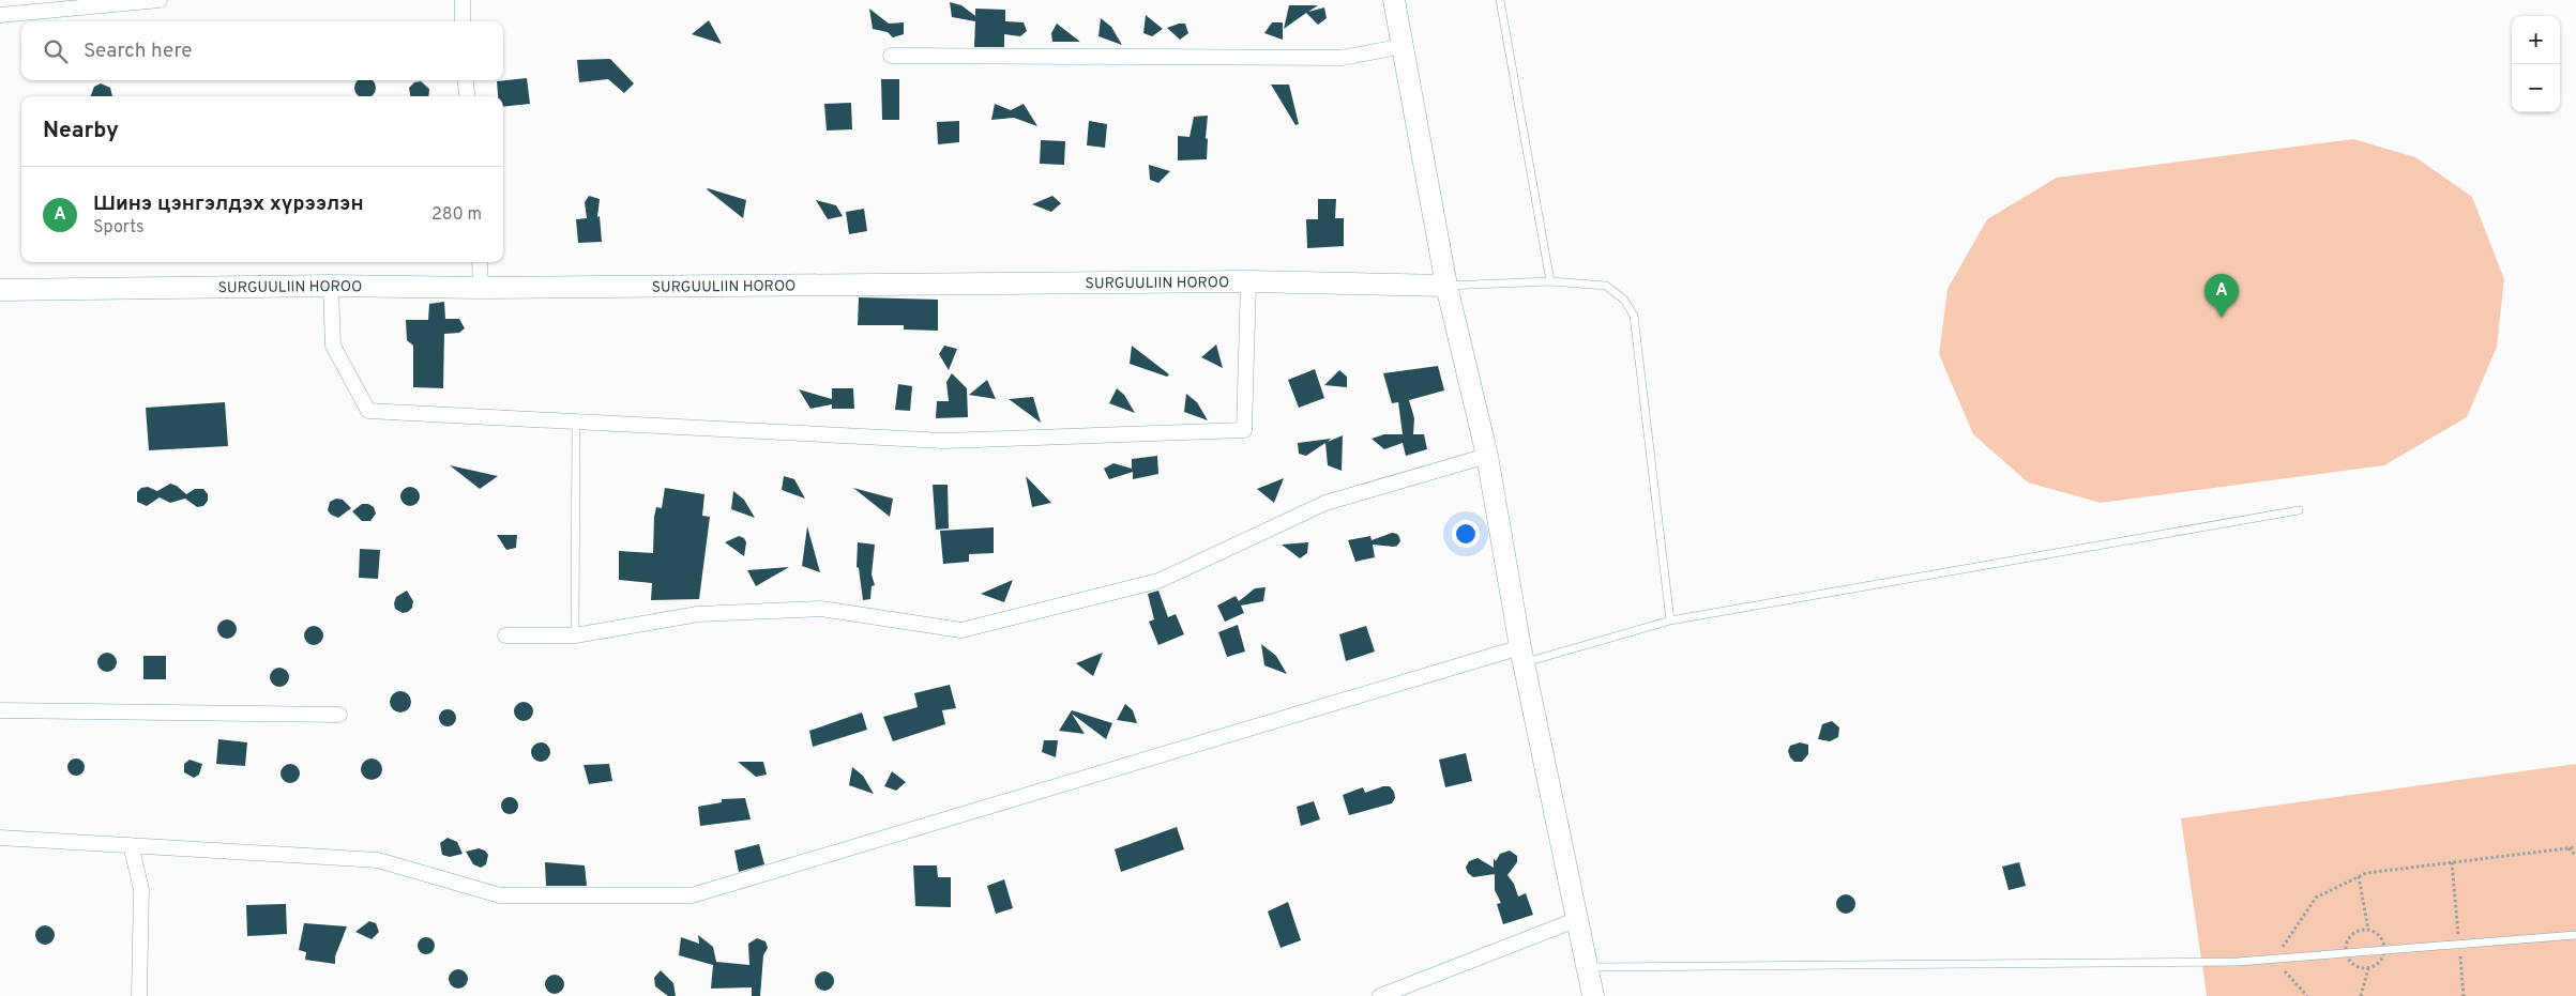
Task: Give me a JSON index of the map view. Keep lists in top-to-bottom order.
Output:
{
  "streets": {
    "street": ["SURGUULIIN HOROO"]
  },
  "page": {
    "map_buttons": ["+", "−"],
    "search": "Search here",
    "heading": "Nearby",
    "list": [
      {
        "mark": "A",
        "name": "Шинэ цэнгэлдэх хүрээлэн",
        "note": "Sports",
        "value": "280 m"
      }
    ],
    "pins": "A"
  }
}
